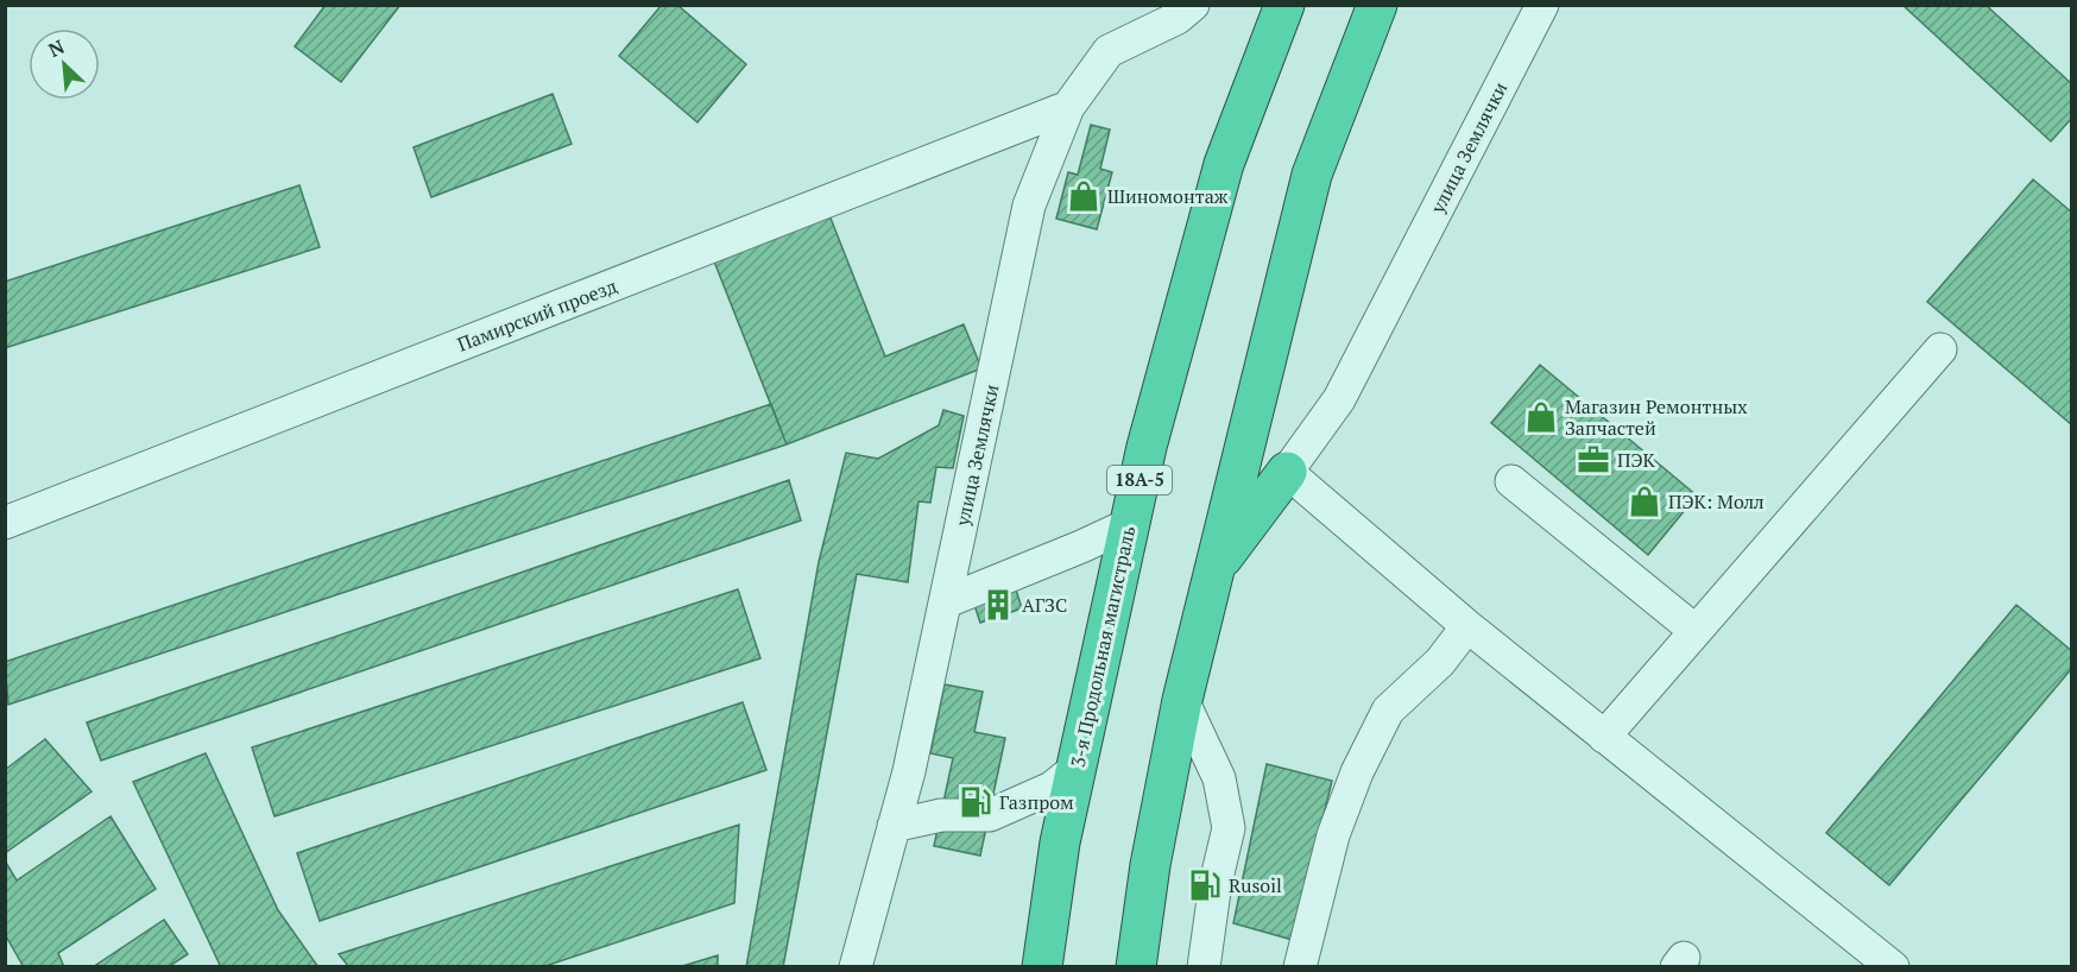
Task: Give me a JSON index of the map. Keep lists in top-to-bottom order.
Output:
{
  "streets": {
    "highway": ["18А-5", "3-я Продольная магистраль"],
    "street": ["улица Землячки", "Памирский проезд"]
  },
  "crossings": [
    ["улица Землячки", "Памирский проезд"]
  ],
  "places": {
    "shop": ["Шиномонтаж", "Магазин Ремонтных Запчастей", "ПЭК: Молл"],
    "office": ["ПЭК"],
    "building": ["АГЗС"],
    "fuel station": ["Газпром", "Rusoil"]
  },
  "north": "top left"
}
